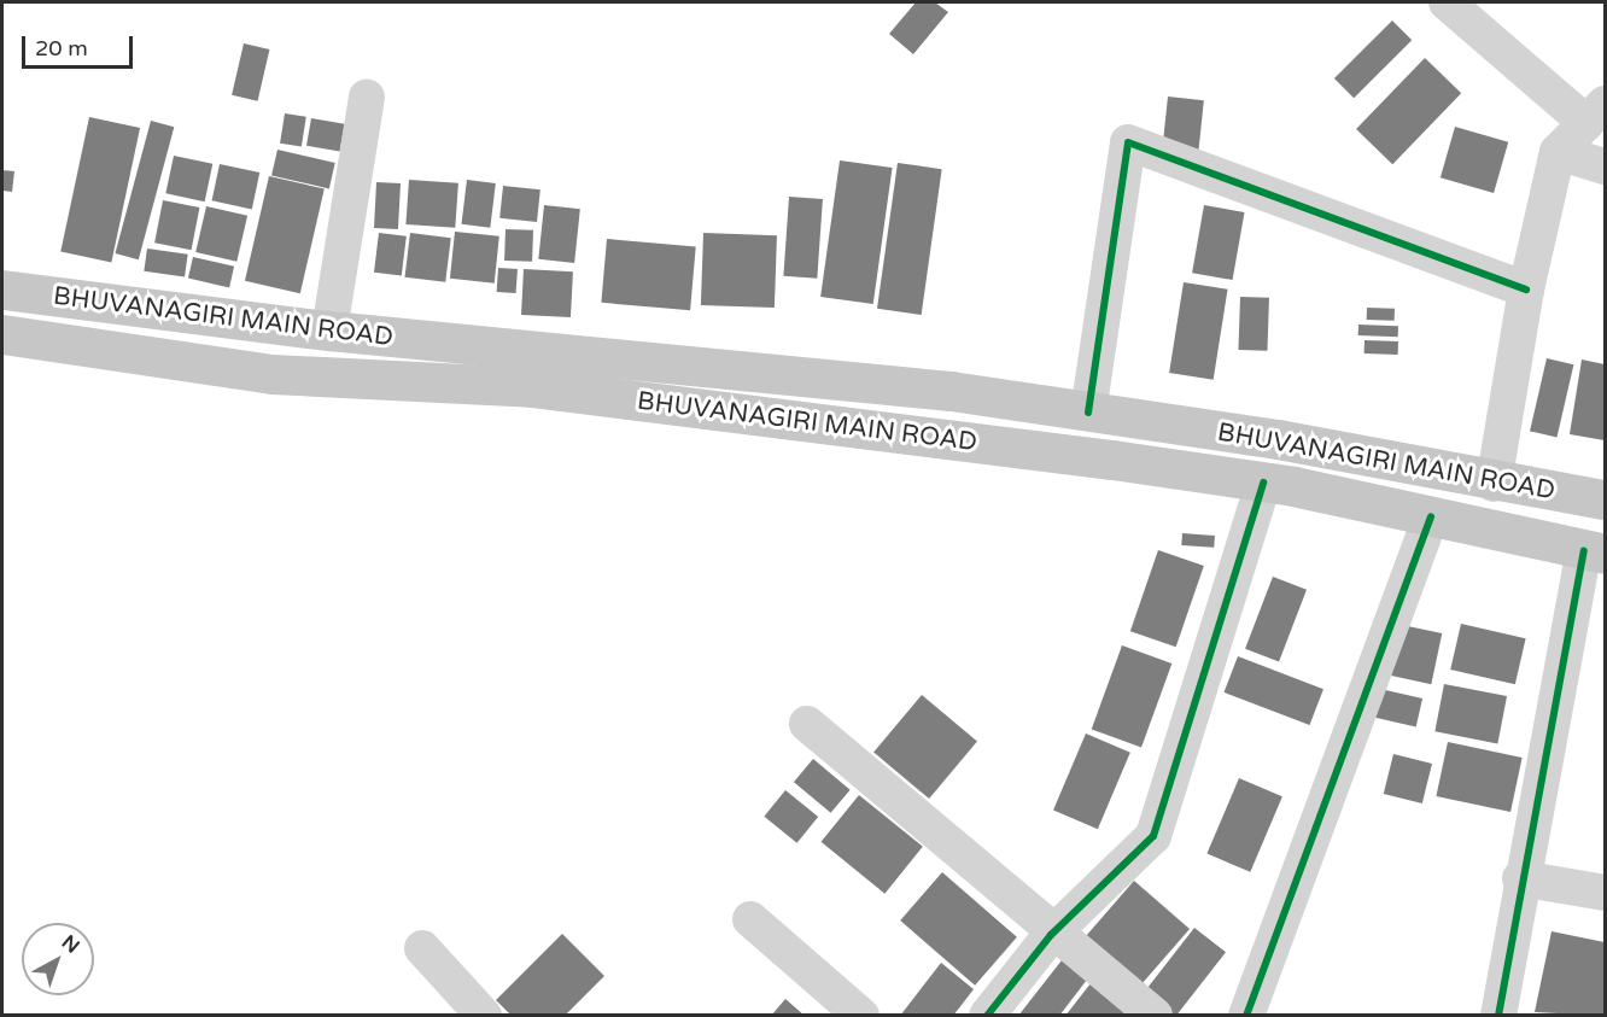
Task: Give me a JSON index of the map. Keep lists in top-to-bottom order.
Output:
{
  "streets": {
    "main road": ["BHUVANAGIRI MAIN ROAD"]
  },
  "scale_bar": "20 m",
  "north": "top right"
}
